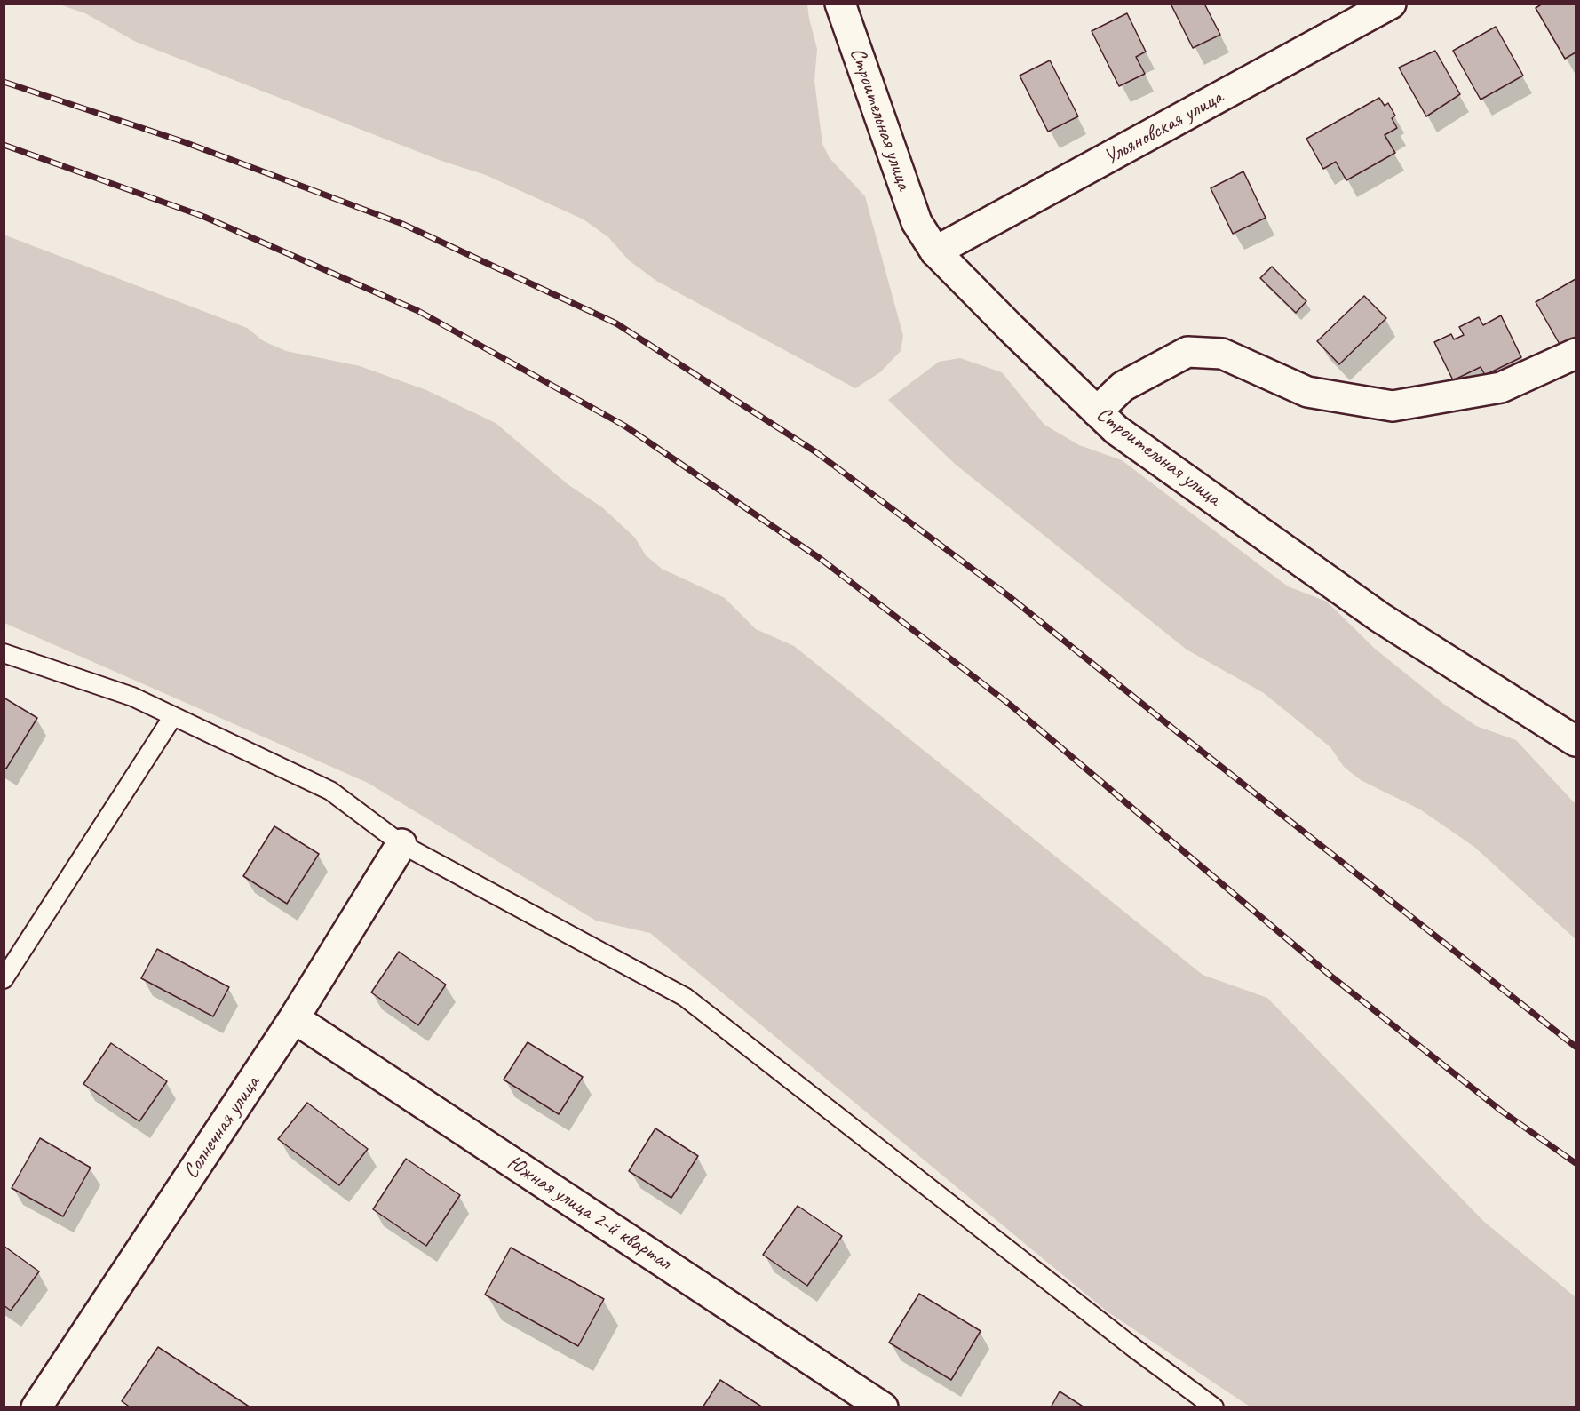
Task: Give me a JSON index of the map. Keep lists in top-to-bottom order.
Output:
{
  "streets": {
    "street": [
      "Строительная улица",
      "Ульяновская улица",
      "Солнечная улица",
      "Южная улица 2-й квартал"
    ]
  },
  "crossings": [
    ["Строительная улица", "Ульяновская улица"],
    ["Солнечная улица", "Южная улица 2-й квартал"]
  ]
}
